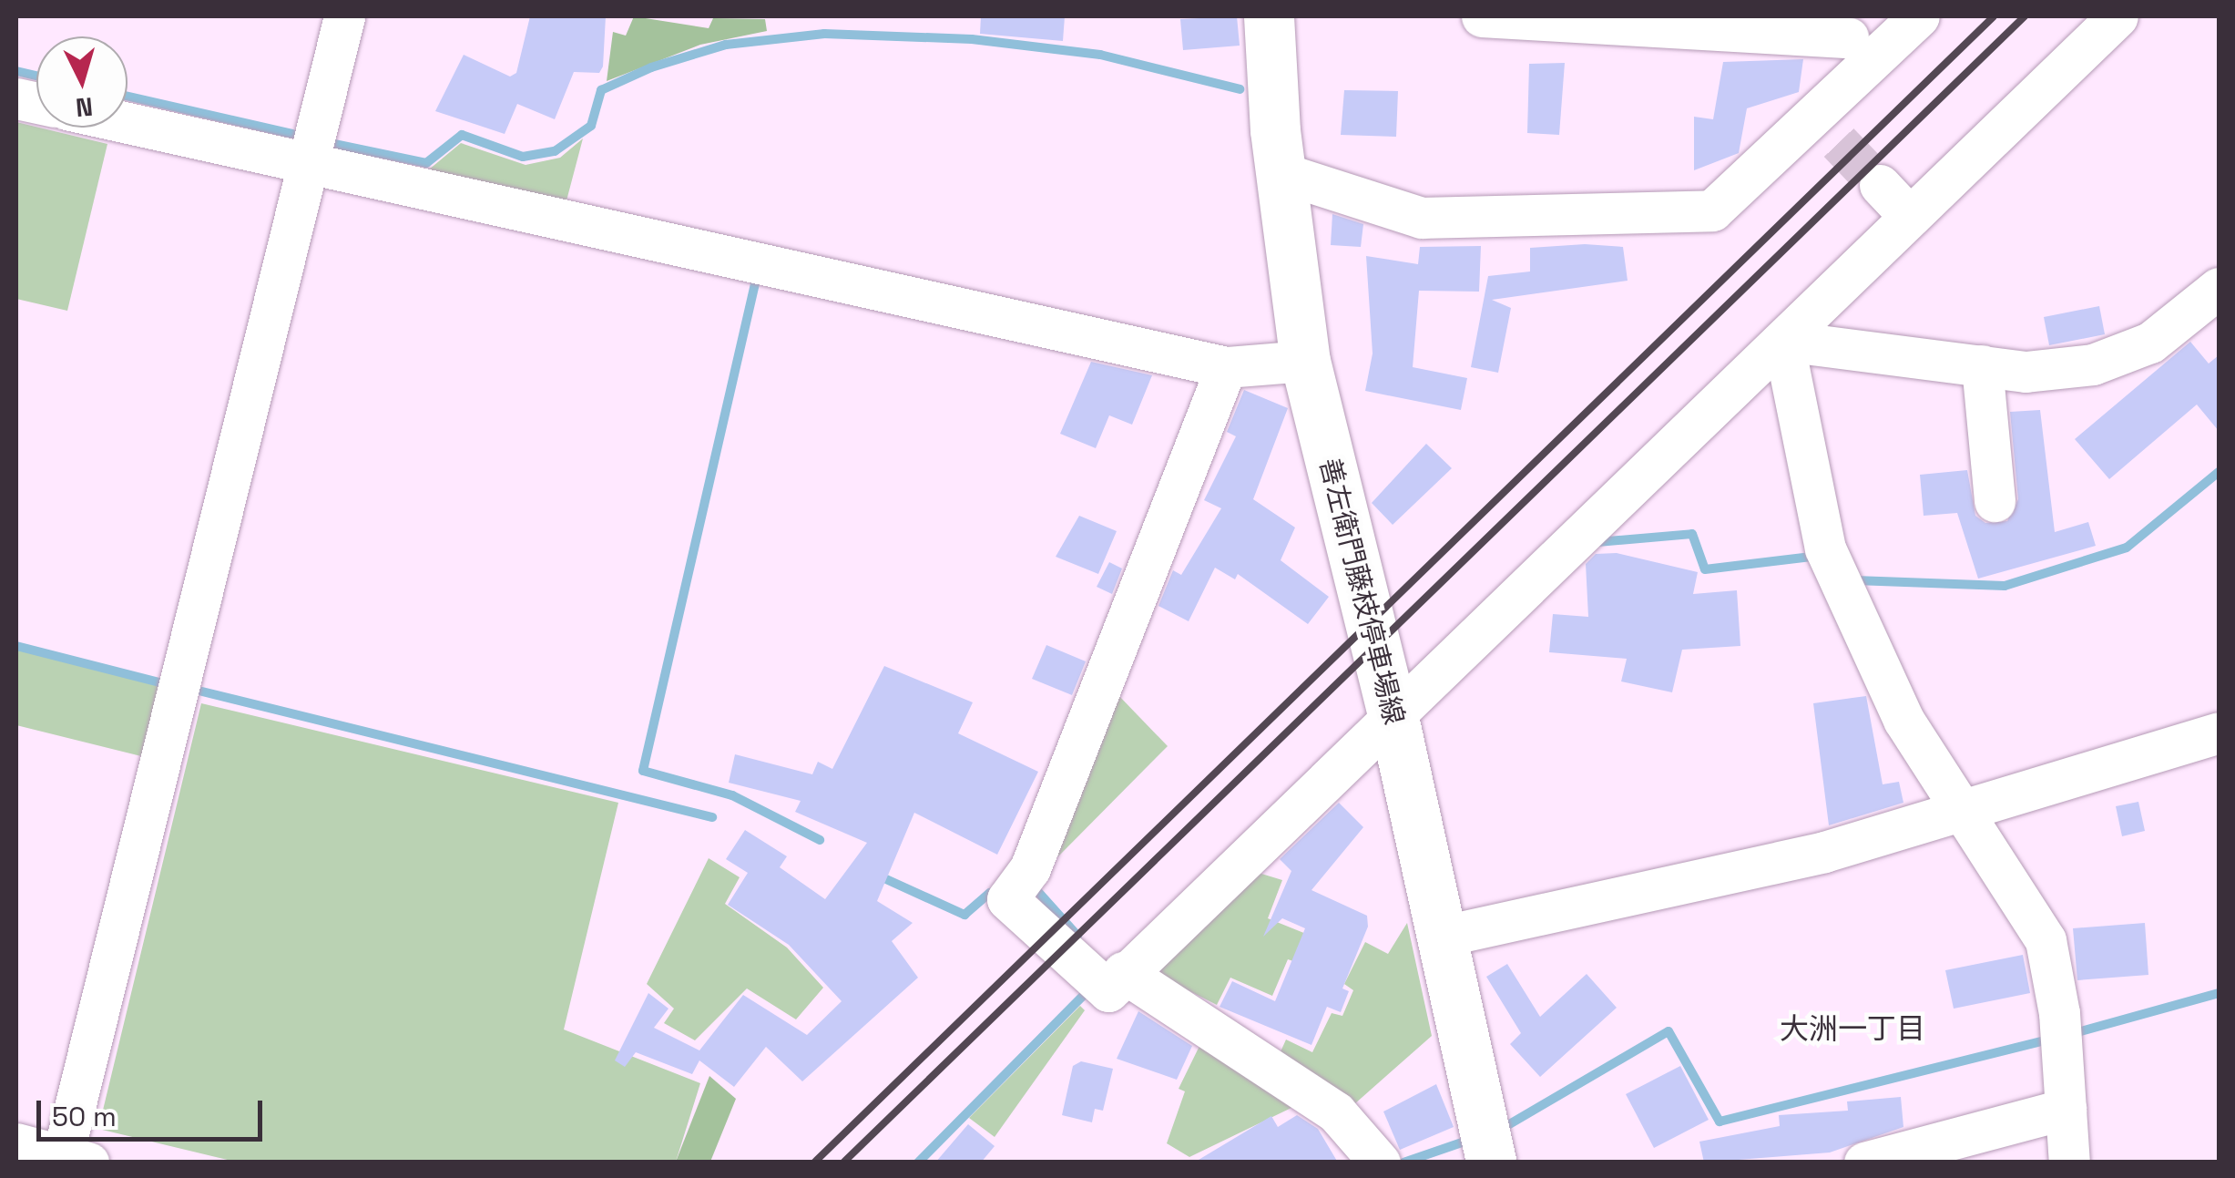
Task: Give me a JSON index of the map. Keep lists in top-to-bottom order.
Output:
{
  "streets": {
    "main road": ["善左衛門藤枝停車場線"]
  },
  "districts": ["大洲一丁目"],
  "scale_bar": "50 m",
  "north": "bottom"
}
